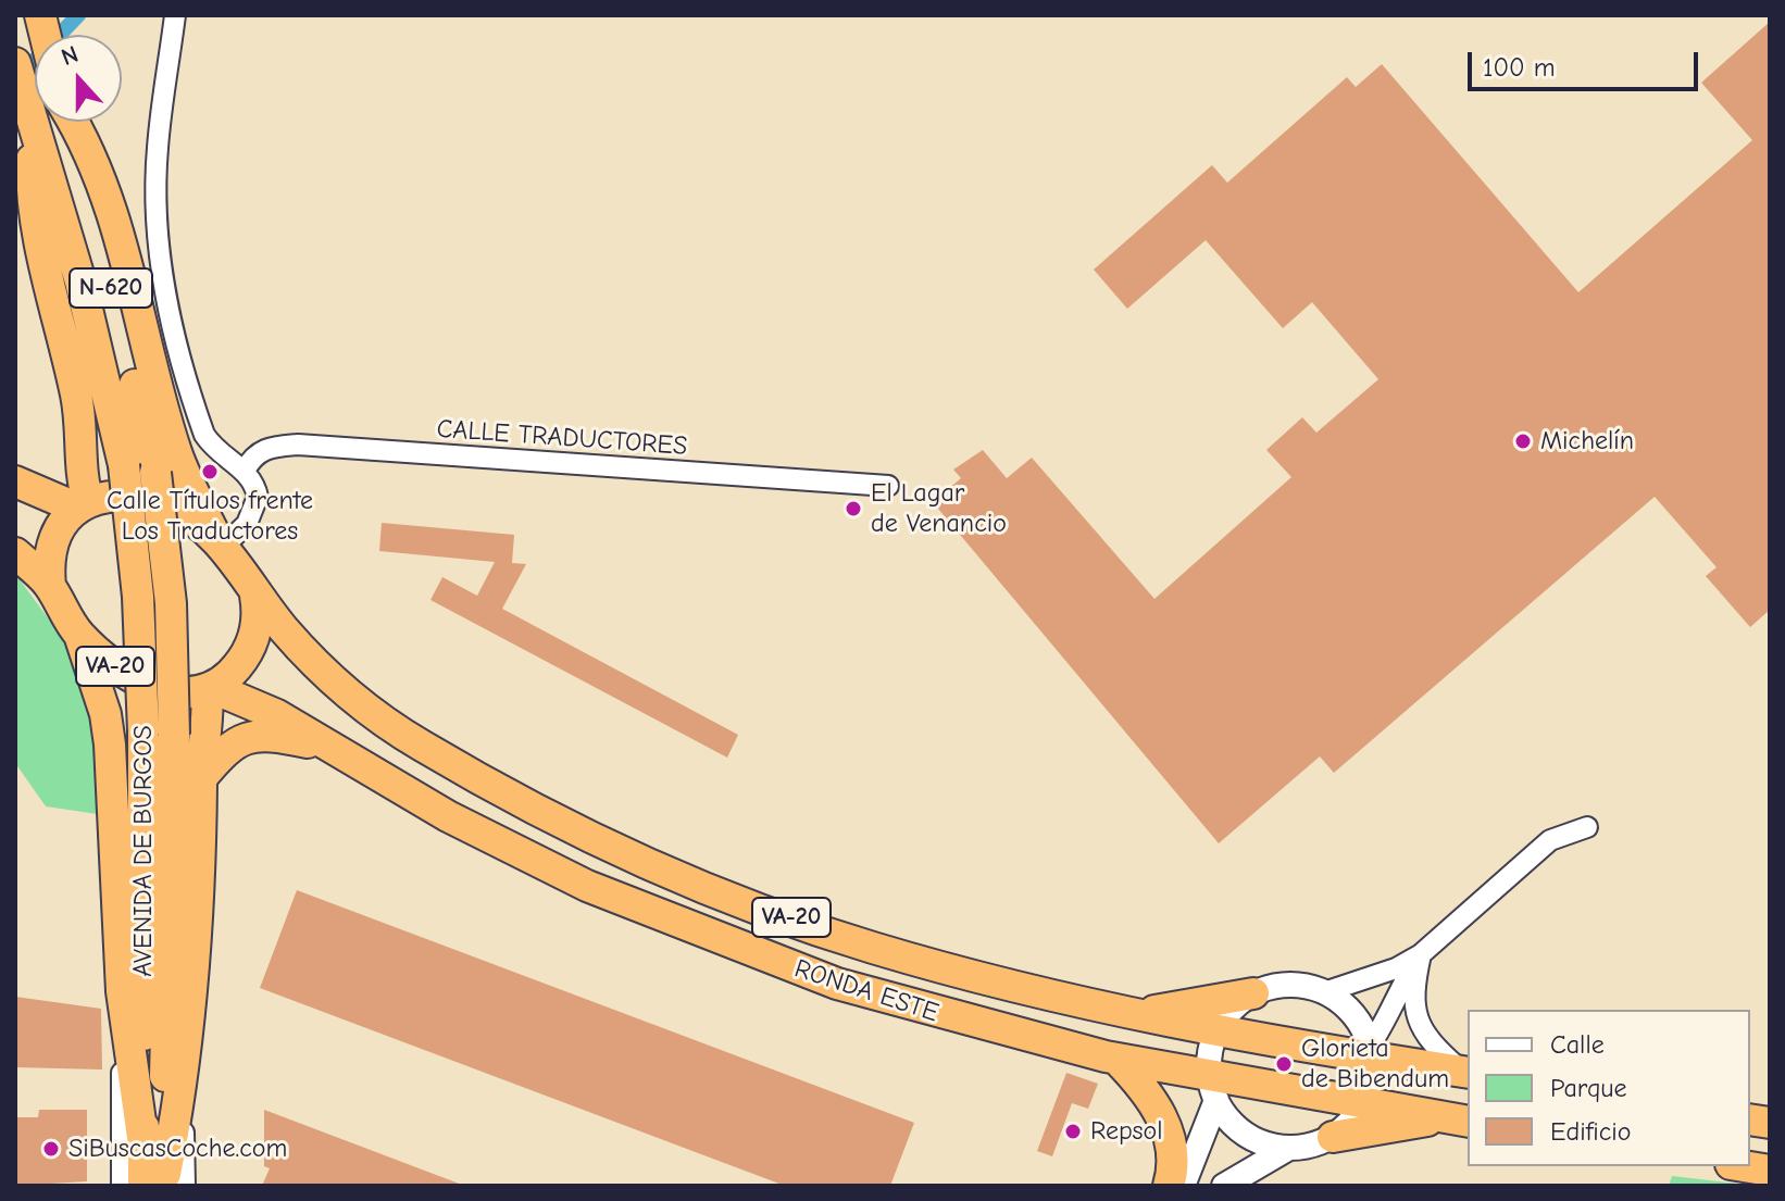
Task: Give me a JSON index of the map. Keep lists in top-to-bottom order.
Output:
{
  "streets": {
    "highway": [
      "N-620",
      "VA-20",
      "AVENIDA DE BURGOS",
      "RONDA ESTE"
    ],
    "street": ["CALLE TRADUCTORES"]
  },
  "crossings": [
    ["N-620", "AVENIDA DE BURGOS"]
  ],
  "places": [
    "Michelín",
    "Calle Títulos frente Los Traductores",
    "El Lagar de Venancio",
    "Glorieta de Bibendum",
    "Repsol",
    "SiBuscasCoche.com"
  ],
  "legend": ["Calle", "Parque", "Edificio"],
  "scale_bar": "100 m",
  "north": "top"
}
